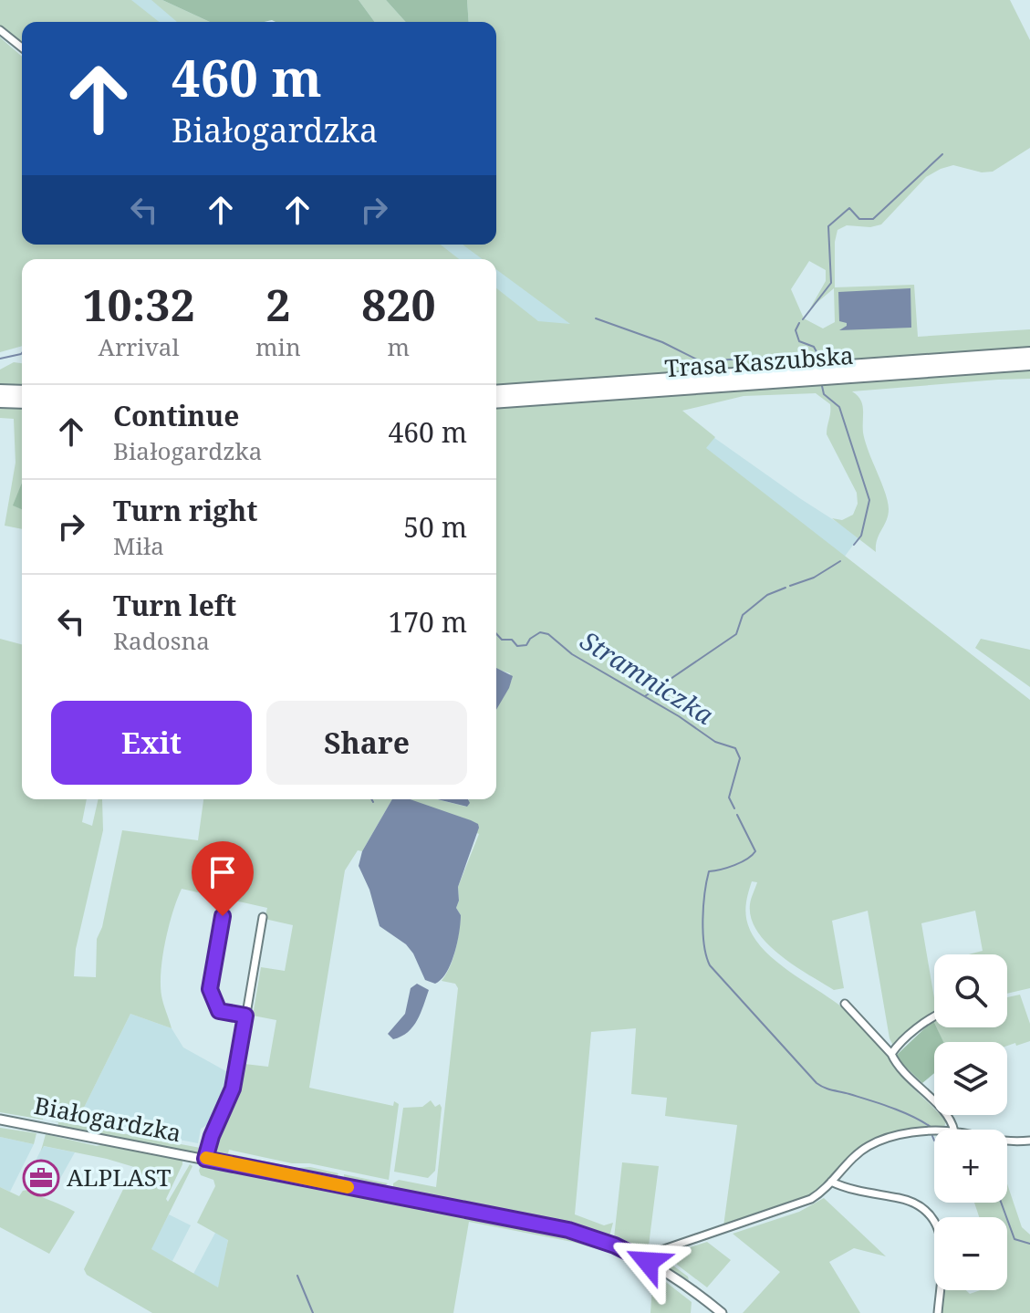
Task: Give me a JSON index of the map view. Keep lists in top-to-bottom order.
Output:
{
  "streets": {
    "highway": ["Trasa Kaszubska"],
    "main road": ["Białogardzka"]
  },
  "water": ["Stramniczka"],
  "places": {
    "office": ["ALPLAST"]
  },
  "page": {
    "turn": ["460 m", "Białogardzka"],
    "eta": [
      "10:32",
      "Arrival",
      "2",
      "min",
      "820",
      "m"
    ],
    "list": [
      {
        "name": "Continue",
        "note": "Białogardzka",
        "value": "460 m"
      },
      {
        "name": "Turn right",
        "note": "Miła",
        "value": "50 m"
      },
      {
        "name": "Turn left",
        "note": "Radosna",
        "value": "170 m"
      }
    ],
    "buttons": ["Exit", "Share"],
    "map_buttons": ["+", "−"]
  }
}
